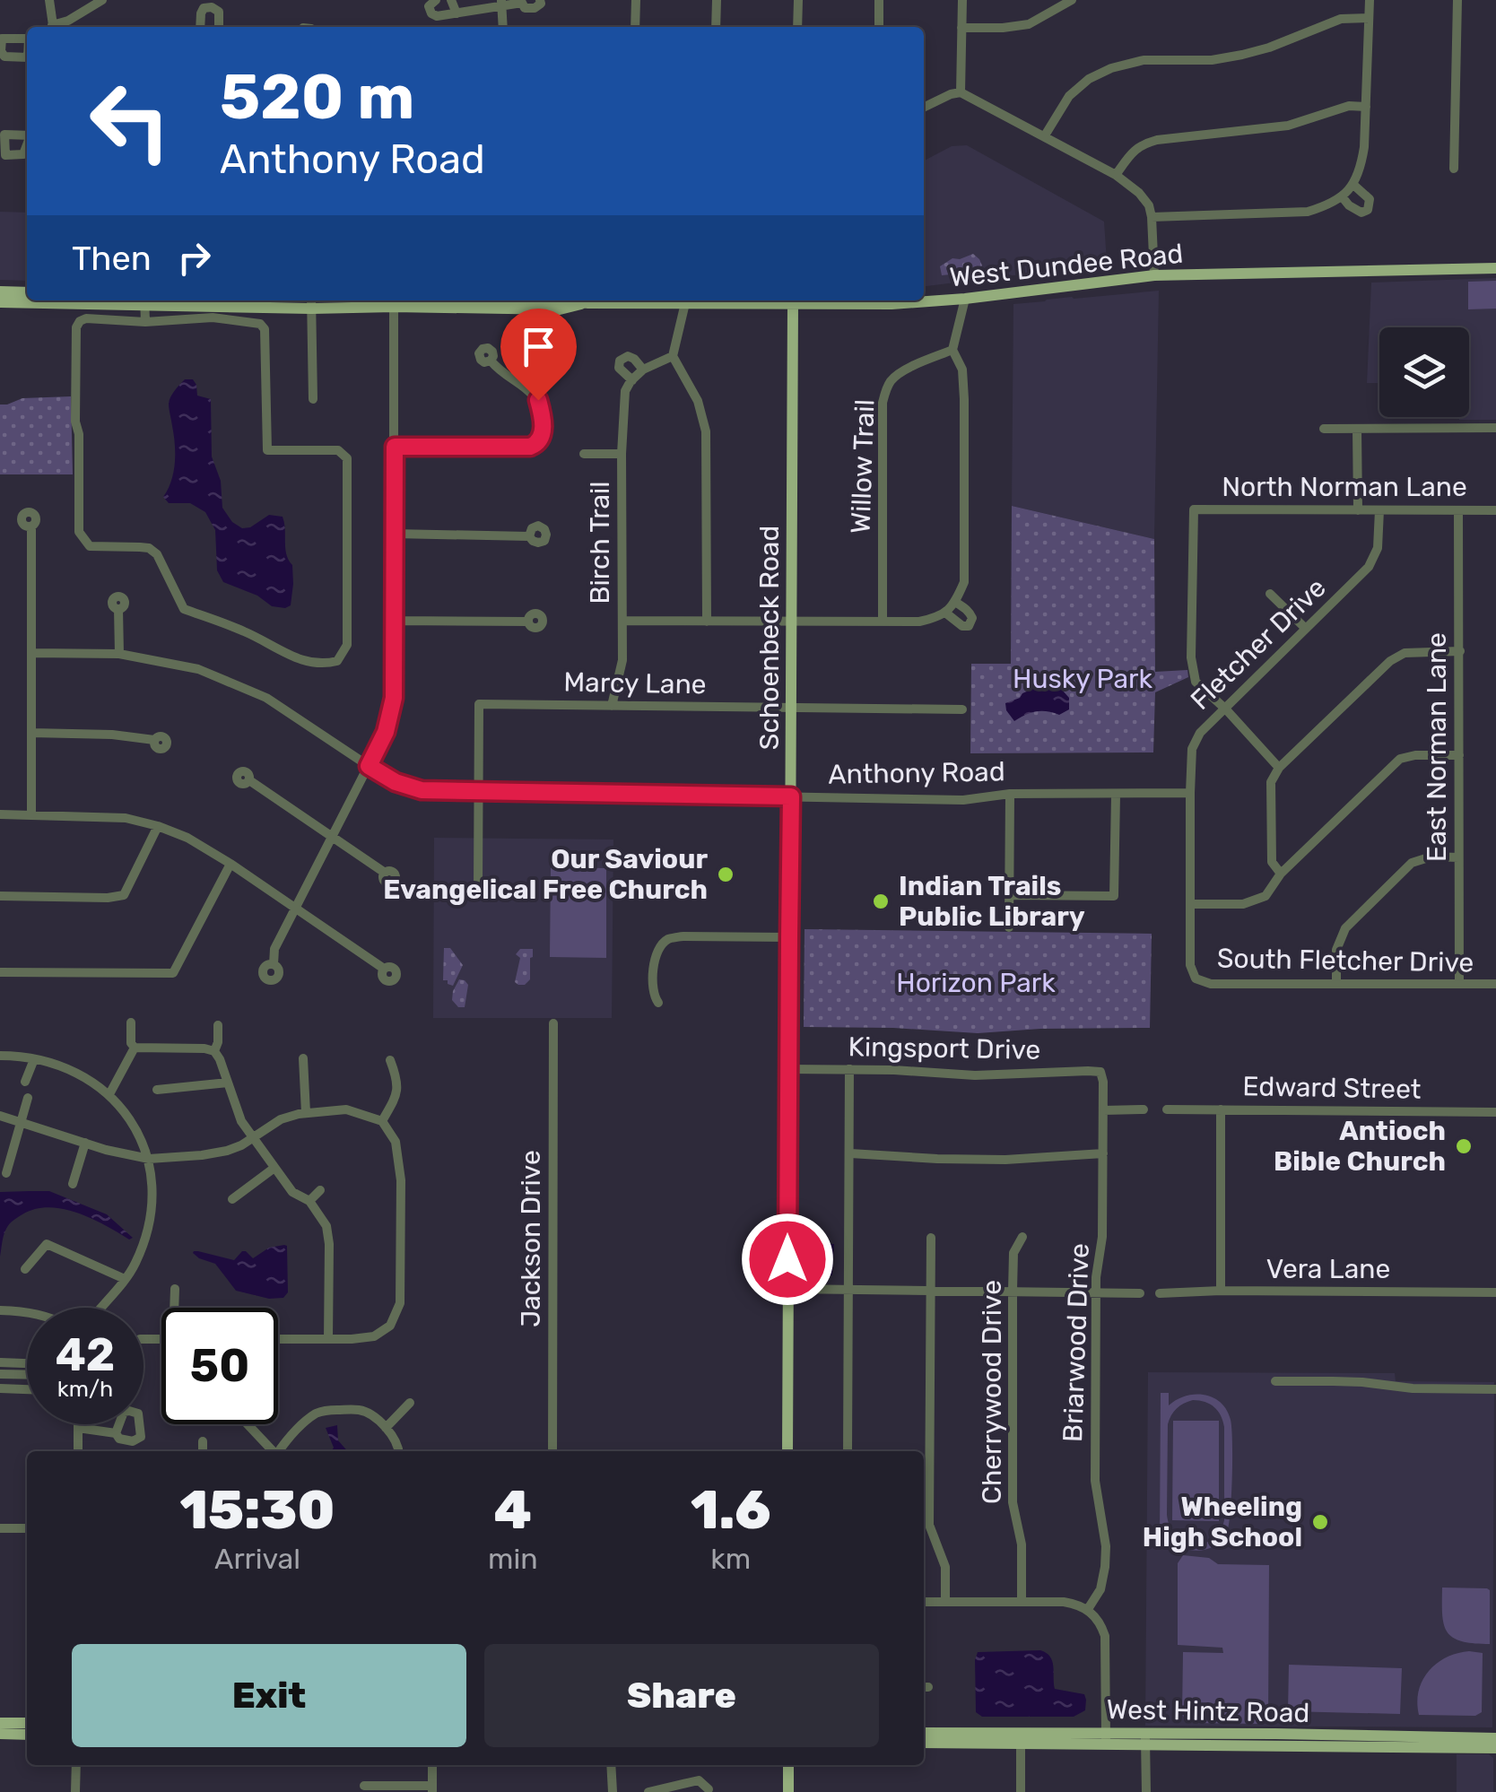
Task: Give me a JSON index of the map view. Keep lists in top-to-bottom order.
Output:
{
  "streets": {
    "main road": ["West Dundee Road", "Schoenbeck Road", "West Hintz Road"],
    "street": [
      "Willow Trail",
      "North Norman Lane",
      "Birch Trail",
      "Fletcher Drive",
      "Marcy Lane",
      "East Norman Lane",
      "Anthony Road",
      "South Fletcher Drive",
      "Kingsport Drive",
      "Edward Street",
      "Jackson Drive",
      "Vera Lane",
      "Briarwood Drive",
      "Cherrywood Drive"
    ]
  },
  "crossings": [
    ["West Dundee Road", "Schoenbeck Road"],
    ["North Norman Lane", "Fletcher Drive"],
    ["North Norman Lane", "East Norman Lane"],
    ["Birch Trail", "Marcy Lane"],
    ["Schoenbeck Road", "Marcy Lane"],
    ["Schoenbeck Road", "Anthony Road"],
    ["Schoenbeck Road", "Kingsport Drive"],
    ["Fletcher Drive", "Anthony Road"],
    ["Fletcher Drive", "South Fletcher Drive"],
    ["Marcy Lane", "Anthony Road"],
    ["East Norman Lane", "South Fletcher Drive"],
    ["Kingsport Drive", "Briarwood Drive"]
  ],
  "parks": ["Husky Park", "Horizon Park"],
  "places": [
    "Our Saviour Evangelical Free Church",
    "Indian Trails Public Library",
    "Antioch Bible Church",
    "Wheeling High School"
  ],
  "page": {
    "turn": ["520 m", "Anthony Road"],
    "then": "Then",
    "speed": "42 km/h",
    "limit": "50",
    "eta": [
      "15:30",
      "Arrival",
      "4",
      "min",
      "1.6",
      "km"
    ],
    "buttons": ["Exit", "Share"]
  }
}
